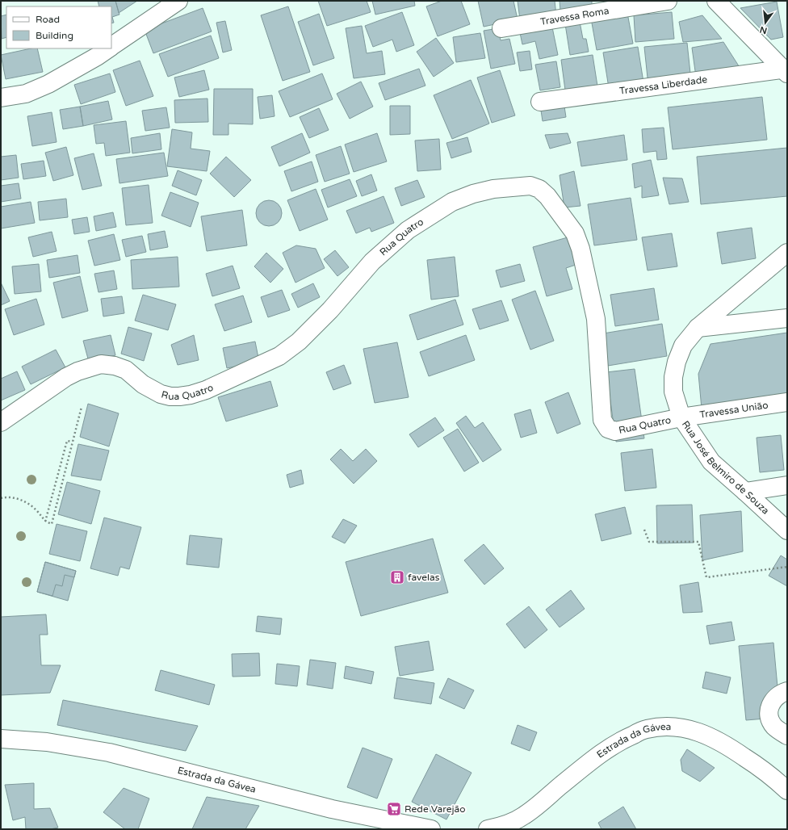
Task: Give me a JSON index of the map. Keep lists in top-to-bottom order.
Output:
{
  "streets": {
    "street": [
      "Travessa Roma",
      "Travessa Liberdade",
      "Rua Quatro",
      "Travessa União",
      "Rua José Belmiro de Souza",
      "Estrada da Gávea"
    ]
  },
  "crossings": [
    ["Rua Quatro", "Travessa União"],
    ["Rua Quatro", "Rua José Belmiro de Souza"],
    ["Travessa União", "Rua José Belmiro de Souza"]
  ],
  "places": {
    "building": ["favelas"],
    "supermarket": ["Rede Varejão"]
  },
  "legend": ["Road", "Building"],
  "north": "bottom"
}
